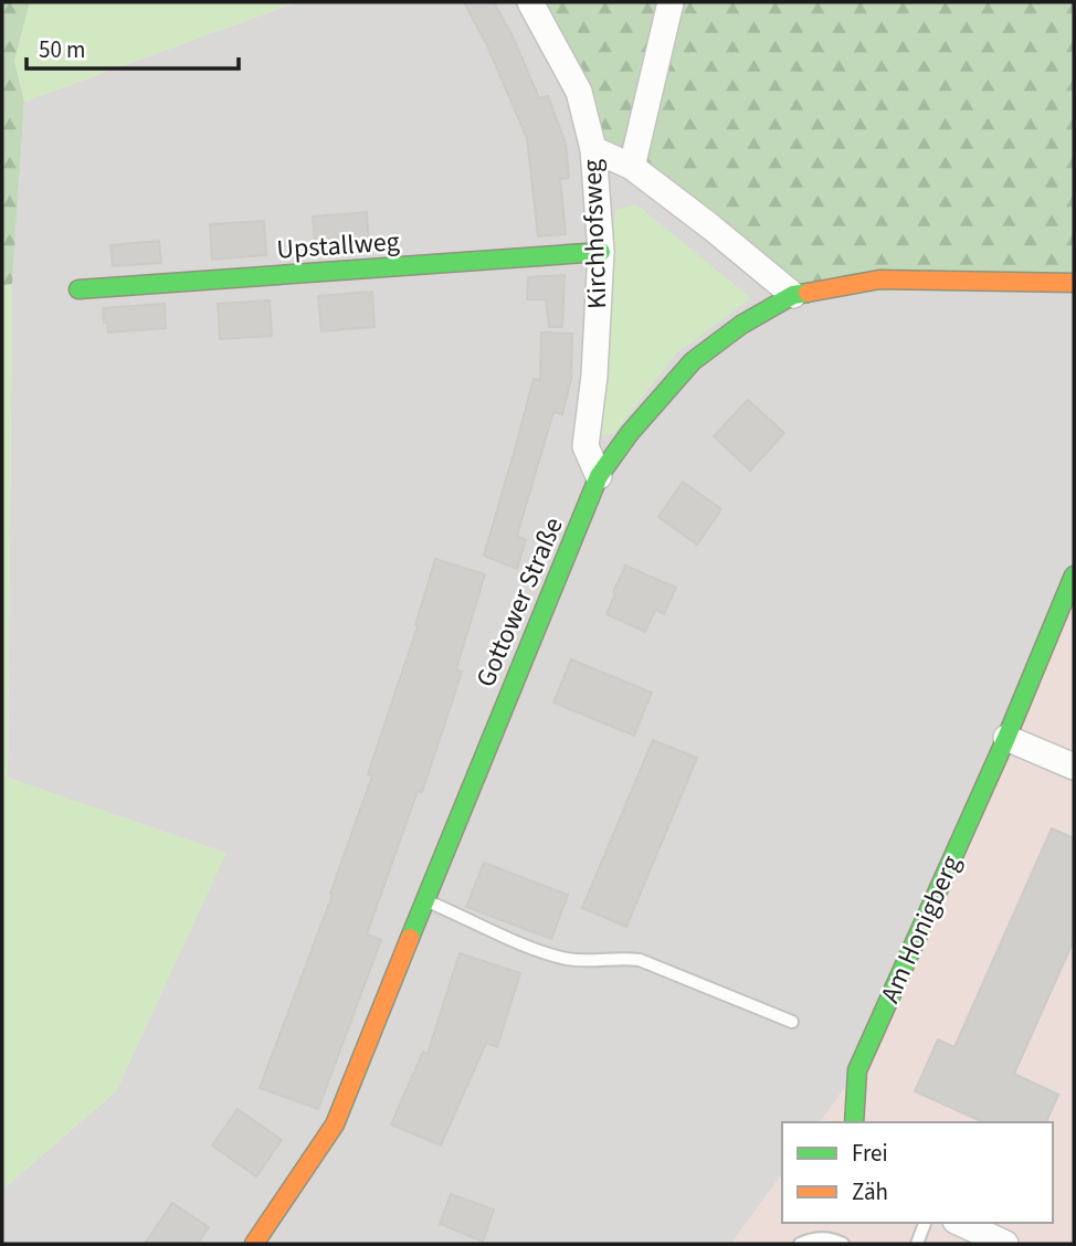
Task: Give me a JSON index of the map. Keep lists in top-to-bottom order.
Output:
{
  "streets": {
    "street": [
      "Kirchhofsweg",
      "Upstallweg",
      "Gottower Straße",
      "Am Honigberg"
    ]
  },
  "crossings": [
    ["Kirchhofsweg", "Upstallweg"],
    ["Kirchhofsweg", "Gottower Straße"]
  ],
  "legend": ["Frei", "Zäh"],
  "scale_bar": "50 m"
}
